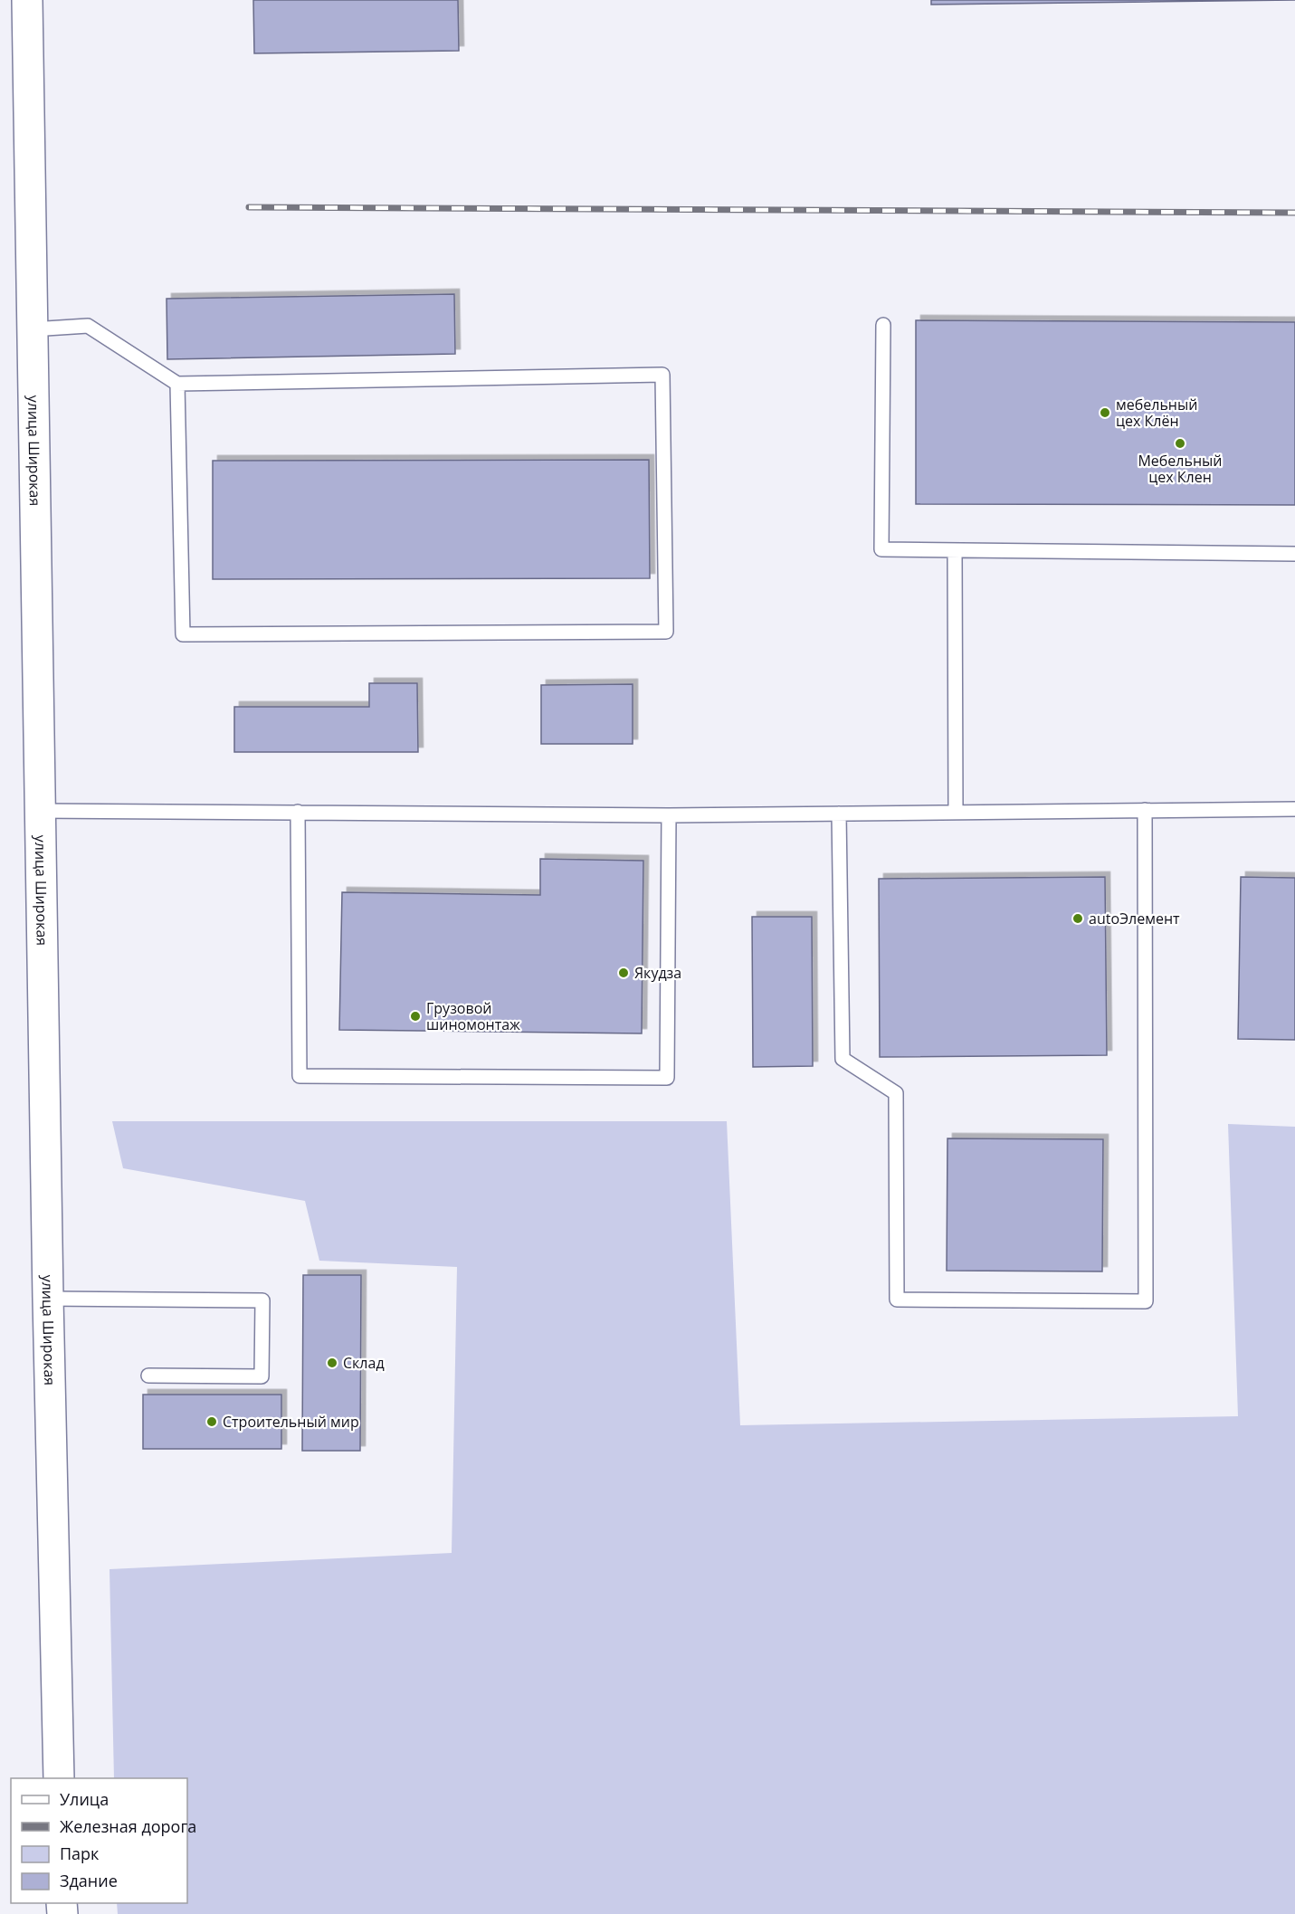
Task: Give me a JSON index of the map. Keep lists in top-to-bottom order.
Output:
{
  "streets": {
    "street": ["улица Широкая"]
  },
  "places": [
    "мебельный цех Клён",
    "Мебельный цех Клен",
    "autoЭлемент",
    "Якудза",
    "Грузовой шиномонтаж",
    "Склад",
    "Строительный мир"
  ],
  "legend": [
    "Улица",
    "Железная дорога",
    "Парк",
    "Здание"
  ]
}
